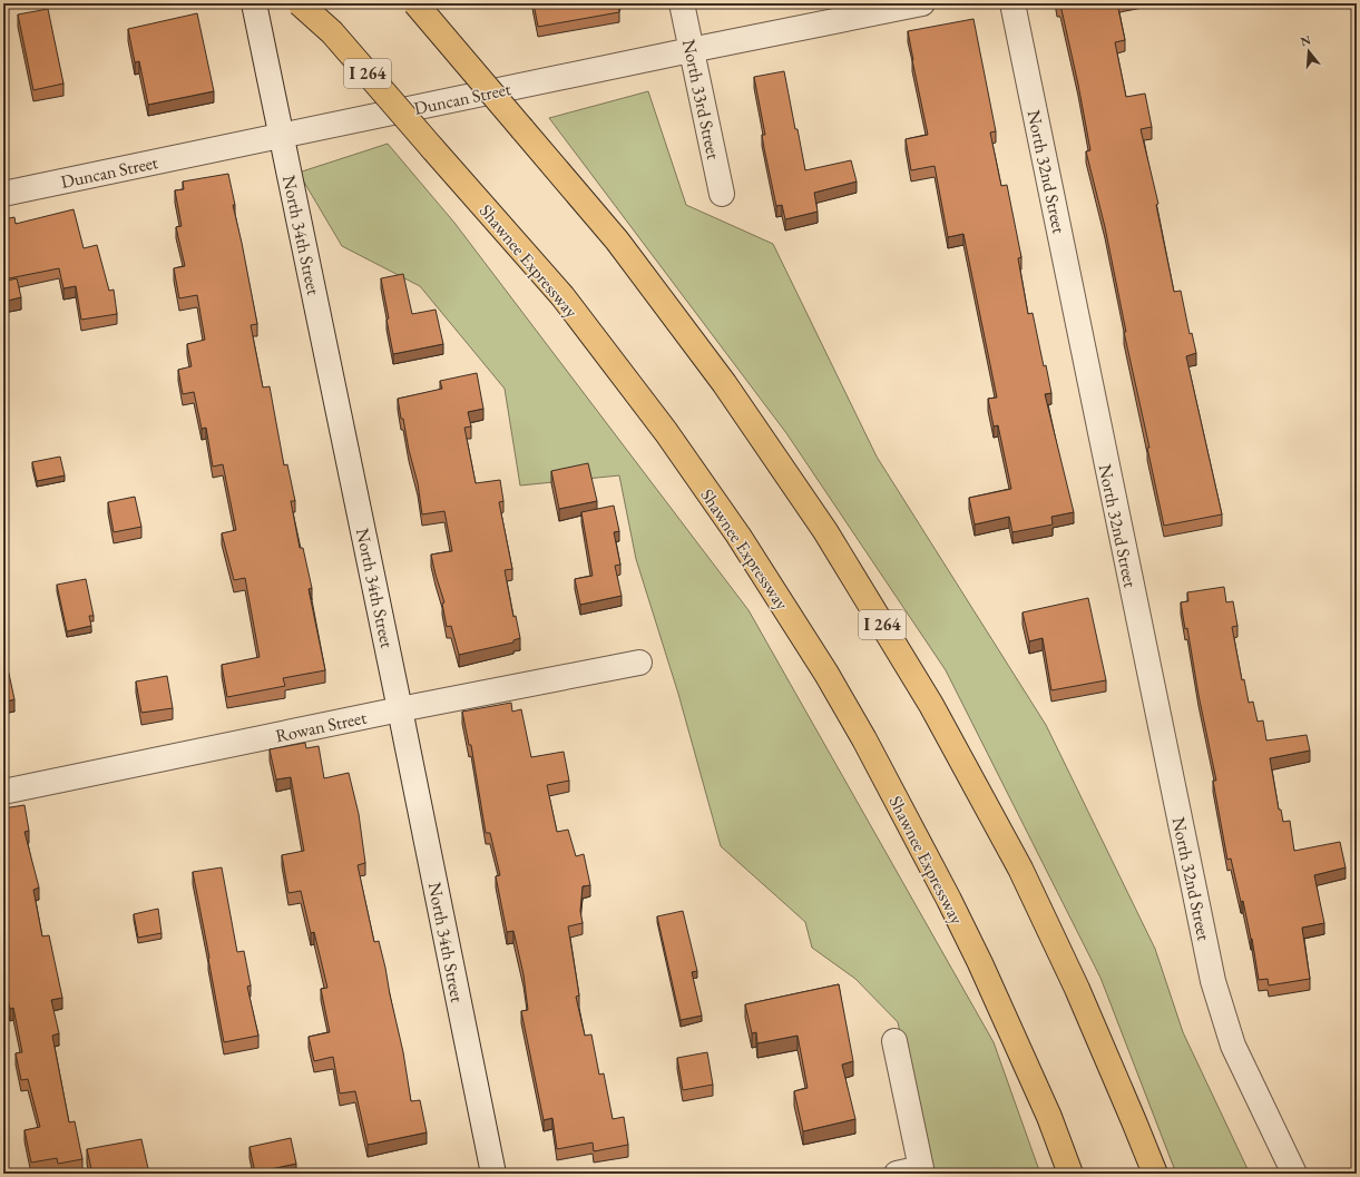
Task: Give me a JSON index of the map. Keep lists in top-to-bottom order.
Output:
{
  "streets": {
    "highway": ["I 264", "Shawnee Expressway"],
    "street": [
      "Duncan Street",
      "North 33rd Street",
      "North 32nd Street",
      "North 34th Street",
      "Rowan Street"
    ]
  },
  "crossings": [
    ["Duncan Street", "North 33rd Street"],
    ["Duncan Street", "North 34th Street"],
    ["North 34th Street", "Rowan Street"]
  ],
  "north": "top"
}
